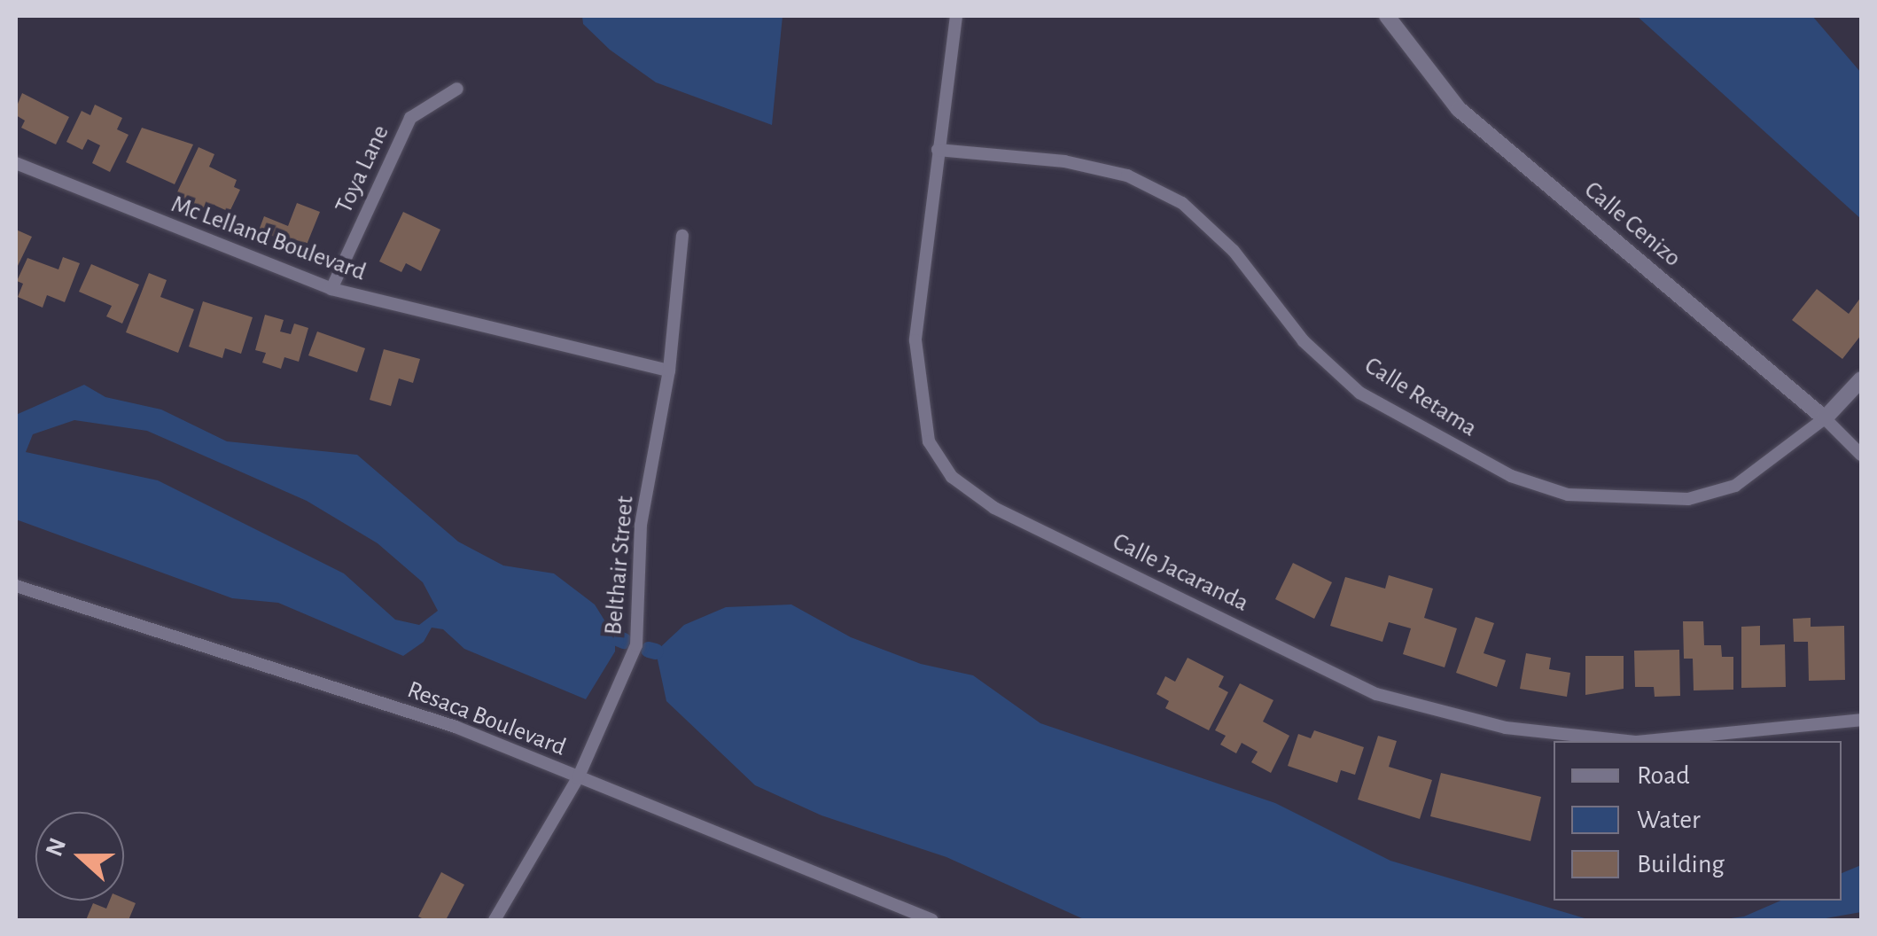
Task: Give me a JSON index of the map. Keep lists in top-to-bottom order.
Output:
{
  "streets": {
    "street": [
      "Toya Lane",
      "Calle Cenizo",
      "Mc Lelland Boulevard",
      "Calle Retama",
      "Belthair Street",
      "Calle Jacaranda",
      "Resaca Boulevard"
    ]
  },
  "crossings": [
    ["Toya Lane", "Mc Lelland Boulevard"],
    ["Calle Cenizo", "Calle Retama"],
    ["Mc Lelland Boulevard", "Belthair Street"],
    ["Calle Retama", "Calle Jacaranda"],
    ["Belthair Street", "Resaca Boulevard"]
  ],
  "legend": ["Road", "Water", "Building"],
  "north": "left"
}
